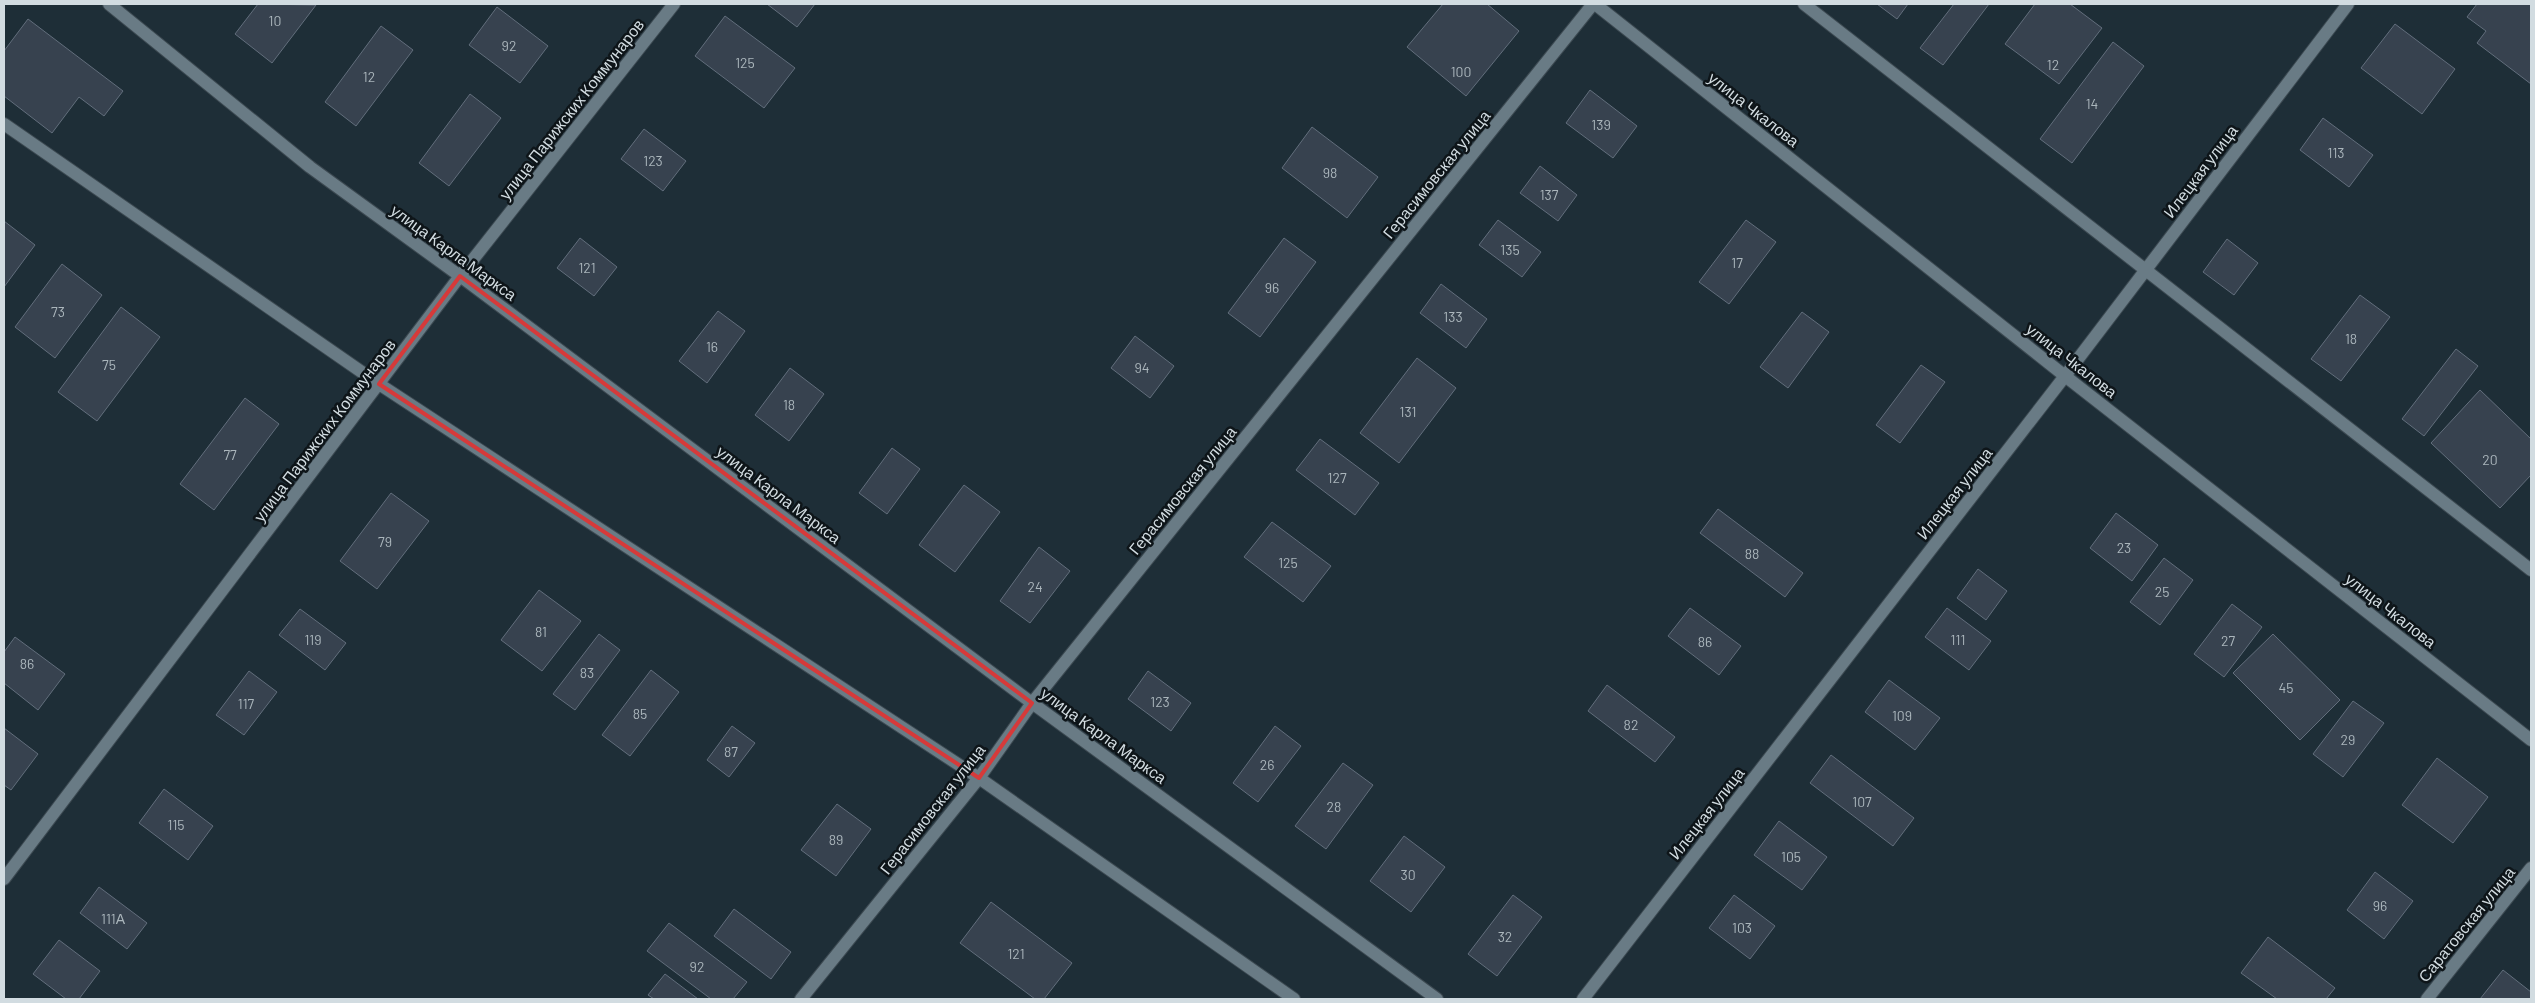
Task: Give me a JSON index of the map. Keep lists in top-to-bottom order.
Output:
{
  "streets": {
    "street": [
      "улица Парижских Коммунаров",
      "улица Чкалова",
      "Илецкая улица",
      "Герасимовская улица",
      "улица Карла Маркса",
      "Саратовская улица"
    ]
  },
  "crossings": [
    ["улица Парижских Коммунаров", "улица Карла Маркса"],
    ["улица Чкалова", "Илецкая улица"],
    ["улица Чкалова", "Герасимовская улица"],
    ["Герасимовская улица", "улица Карла Маркса"]
  ],
  "house_numbers": [
    "10",
    "92",
    "125",
    "12",
    "100",
    "12",
    "14",
    "139",
    "113",
    "123",
    "98",
    "137",
    "135",
    "17",
    "121",
    "96",
    "73",
    "133",
    "18",
    "16",
    "75",
    "94",
    "18",
    "131",
    "77",
    "20",
    "127",
    "79",
    "23",
    "88",
    "125",
    "24",
    "25",
    "81",
    "119",
    "111",
    "27",
    "86",
    "86",
    "83",
    "45",
    "123",
    "117",
    "85",
    "109",
    "82",
    "29",
    "87",
    "26",
    "107",
    "28",
    "115",
    "89",
    "105",
    "30",
    "96",
    "111А",
    "103",
    "32",
    "121",
    "92"
  ]
}
